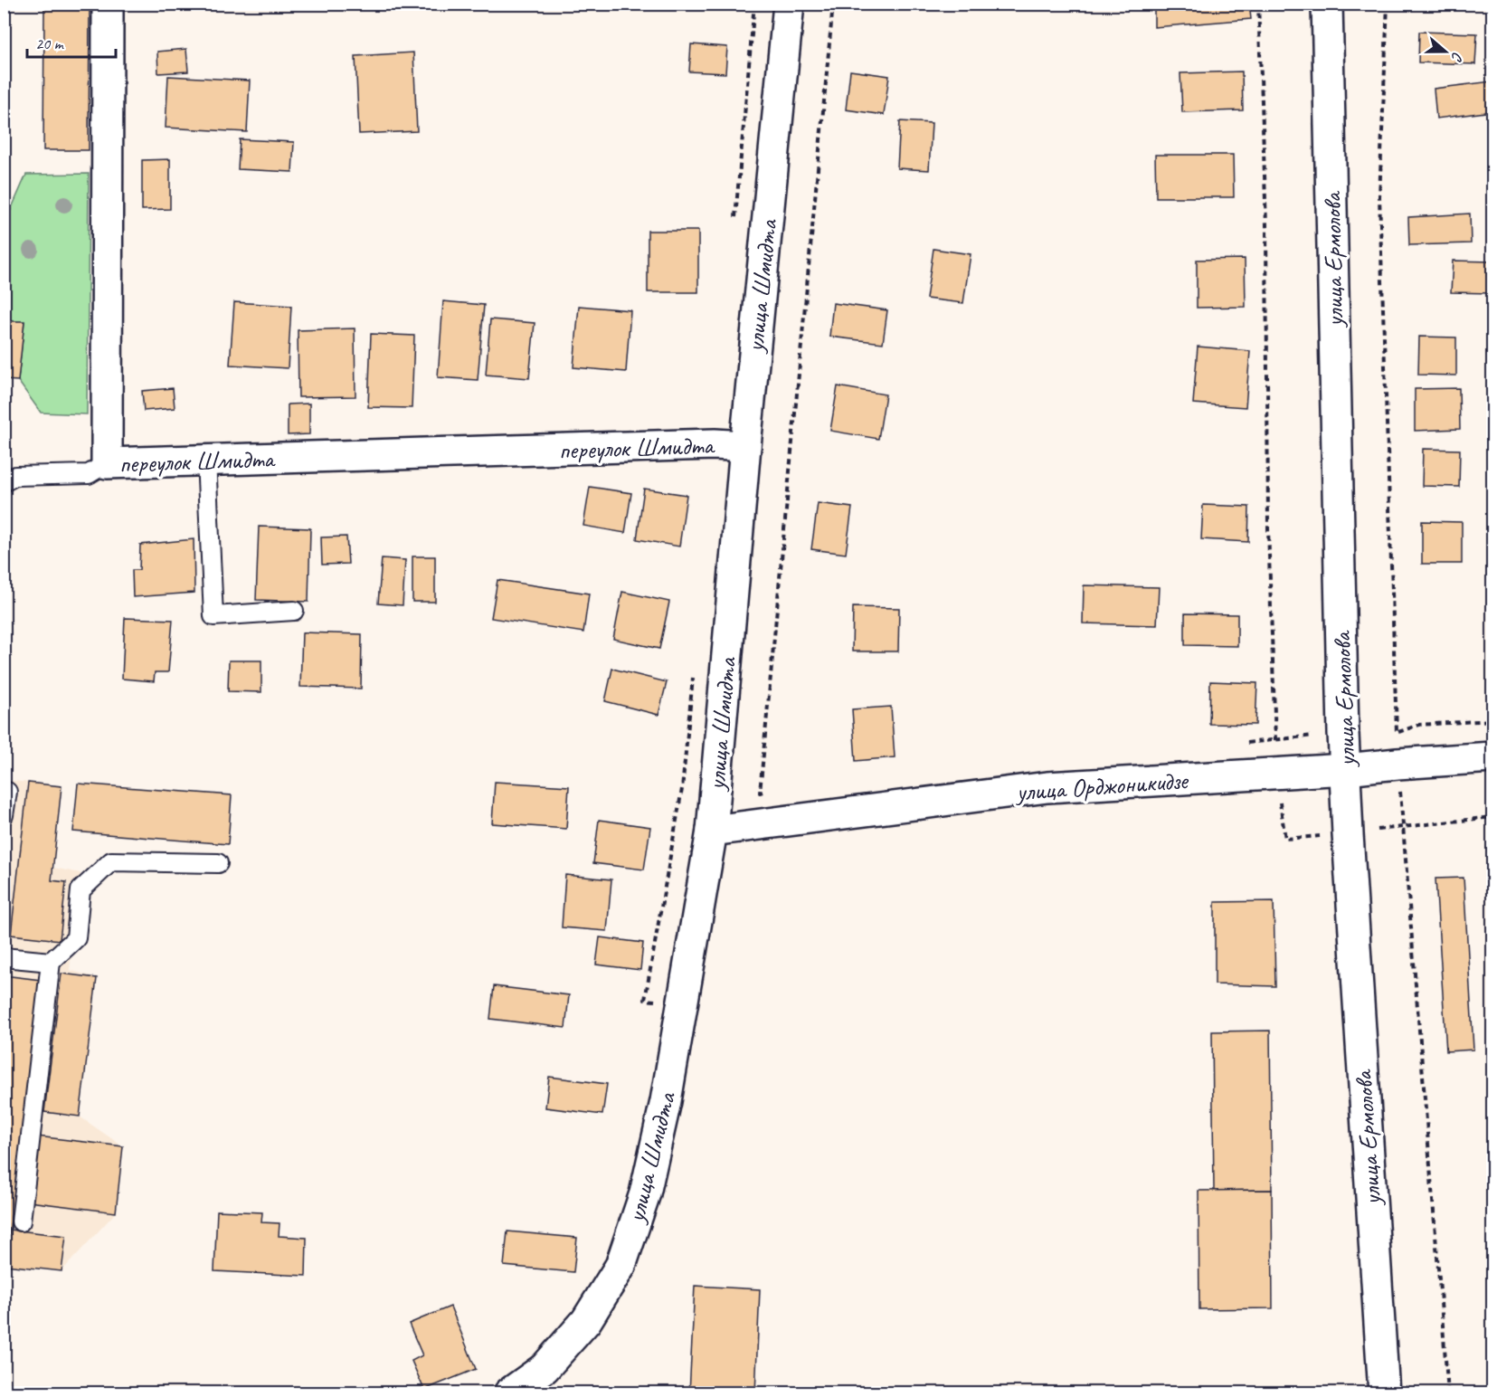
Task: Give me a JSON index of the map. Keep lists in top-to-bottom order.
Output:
{
  "streets": {
    "street": [
      "улица Ермолова",
      "улица Шмидта",
      "переулок Шмидта",
      "улица Орджоникидзе"
    ]
  },
  "crossings": [
    ["улица Ермолова", "улица Орджоникидзе"],
    ["улица Шмидта", "переулок Шмидта"],
    ["улица Шмидта", "улица Орджоникидзе"]
  ],
  "scale_bar": "20 m",
  "north": "right"
}
